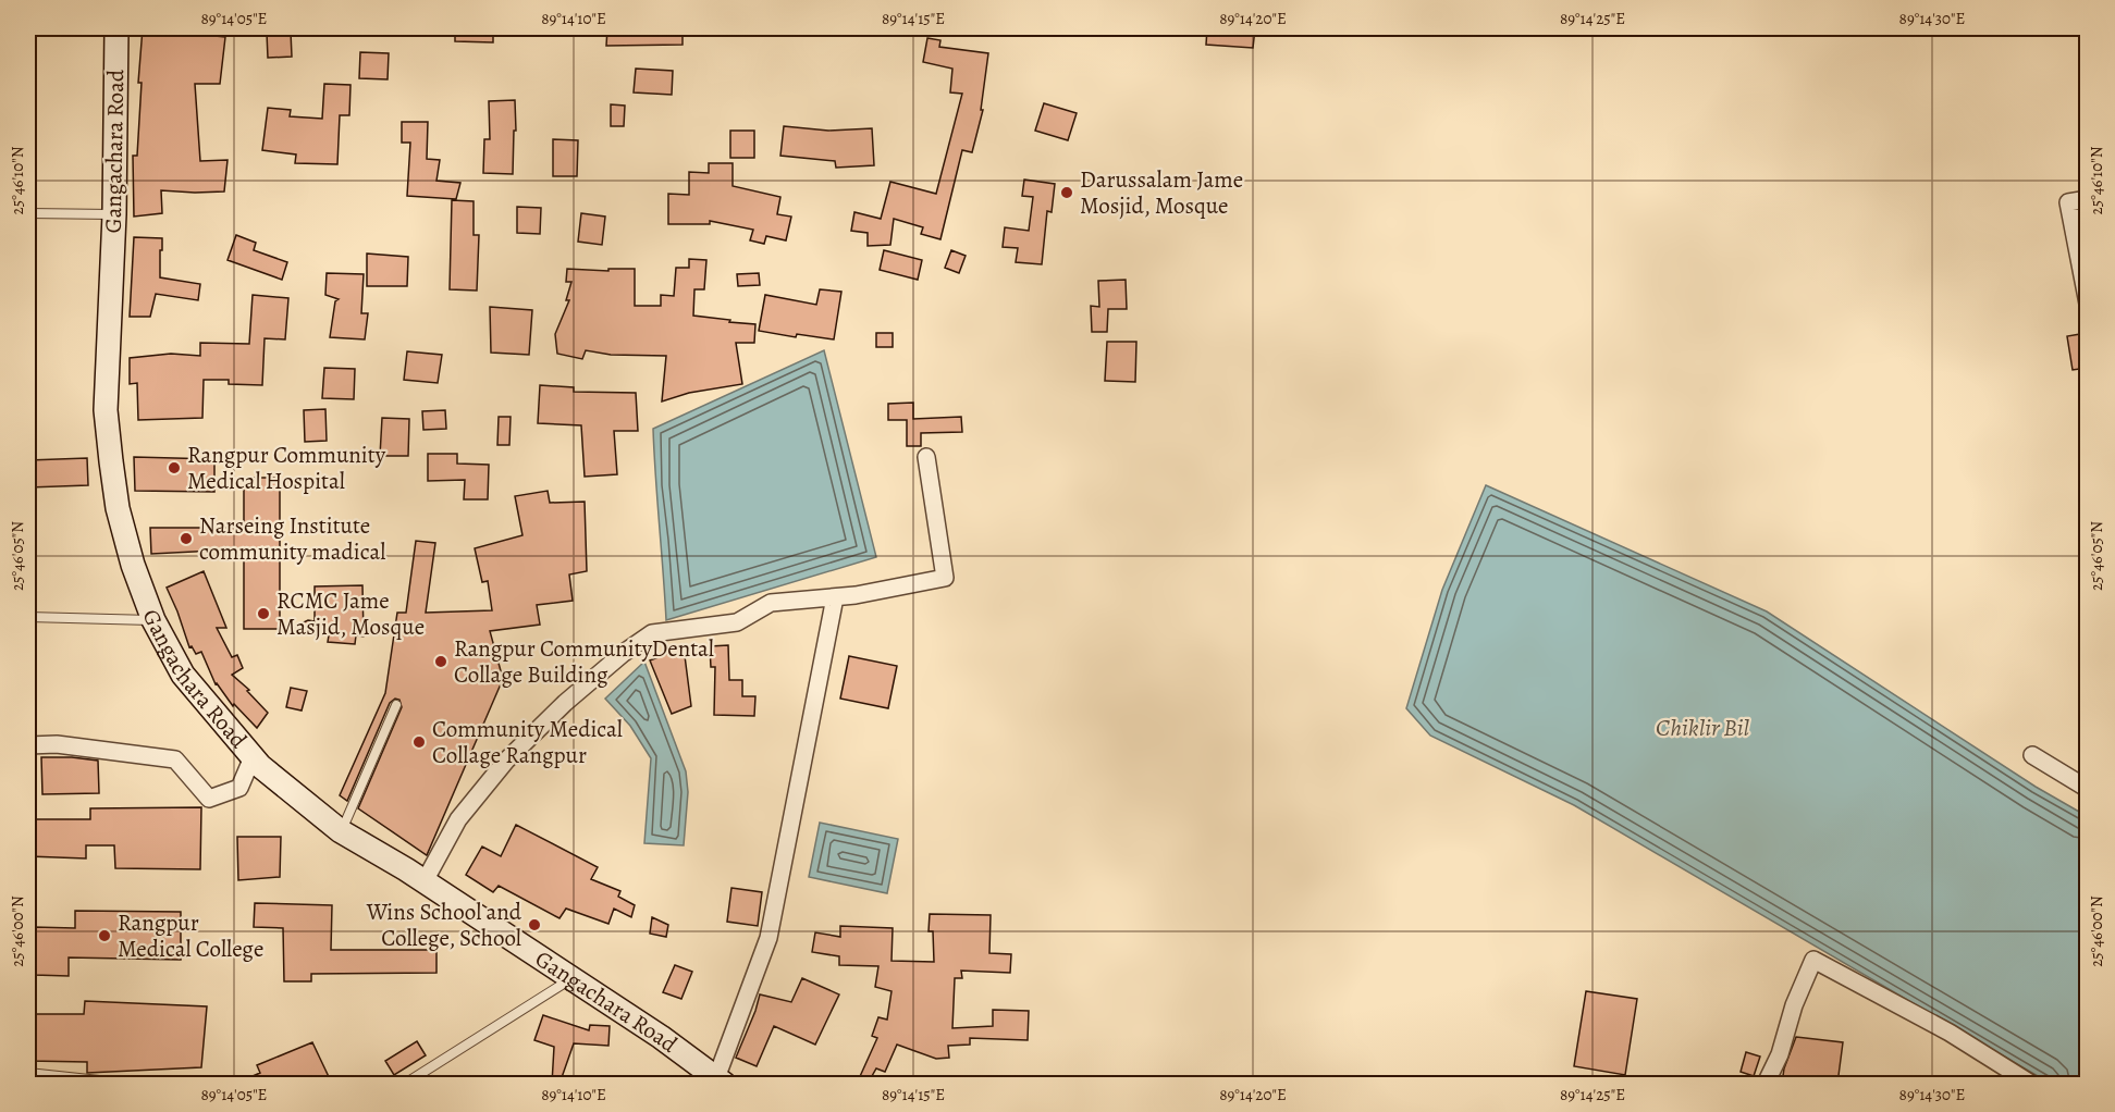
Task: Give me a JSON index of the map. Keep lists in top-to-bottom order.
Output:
{
  "streets": {
    "main road": ["Gangachara Road"]
  },
  "water": ["Chiklir Bil"],
  "places": [
    "Darussalam Jame Mosjid, Mosque",
    "Rangpur Community Medical Hospital",
    "Narseing Institute community madical",
    "RCMC Jame Masjid, Mosque",
    "Rangpur CommunityDental Collage Building",
    "Community Medical Collage Rangpur",
    "Wins School and College, School",
    "Rangpur Medical College"
  ],
  "coordinates": [
    "89°14'05\"E",
    "89°14'10\"E",
    "89°14'15\"E",
    "89°14'20\"E",
    "89°14'25\"E",
    "89°14'30\"E",
    "25°46'10\"N",
    "25°46'05\"N",
    "25°46'00\"N"
  ]
}
